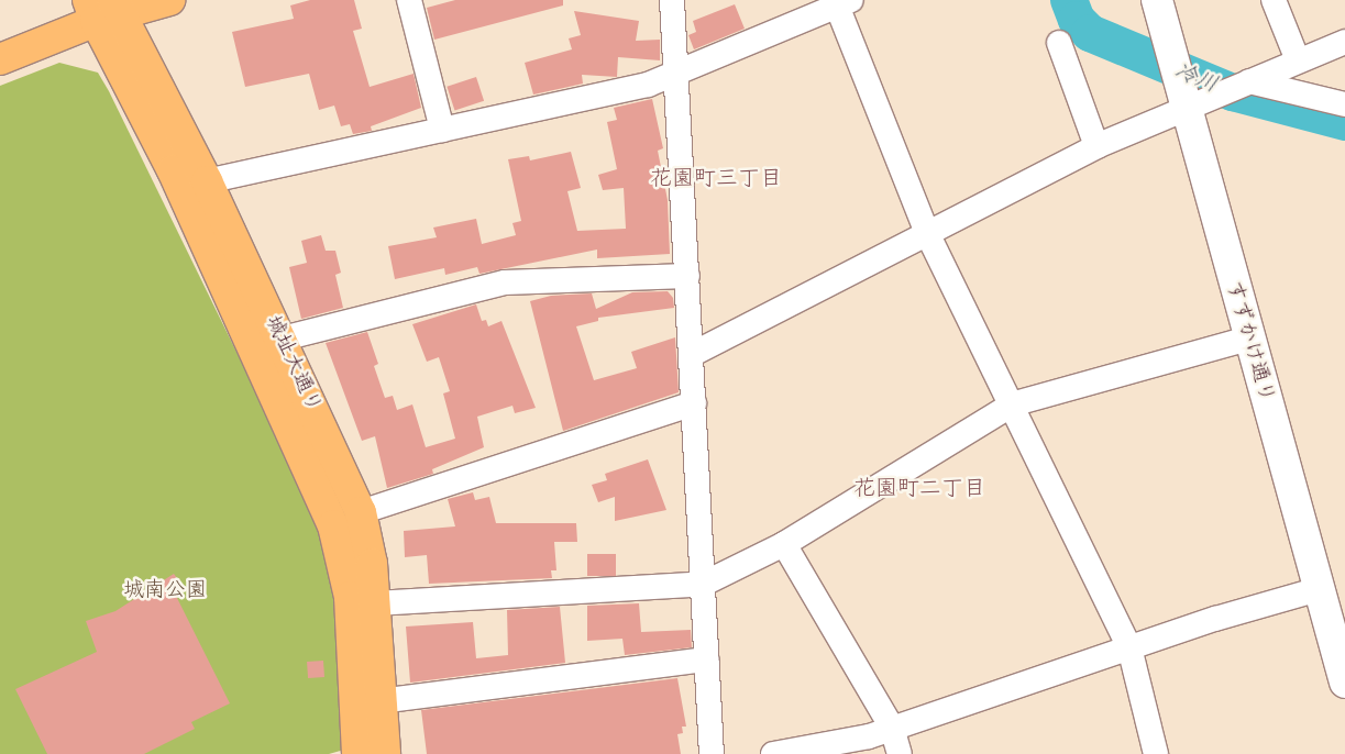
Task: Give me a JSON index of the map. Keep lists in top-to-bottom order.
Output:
{
  "streets": {
    "main road": ["城址大通り"],
    "street": ["すずかけ通り"]
  },
  "districts": ["花園町三丁目", "花園町二丁目"],
  "water": ["冷川"],
  "parks": ["城南公園"]
}
